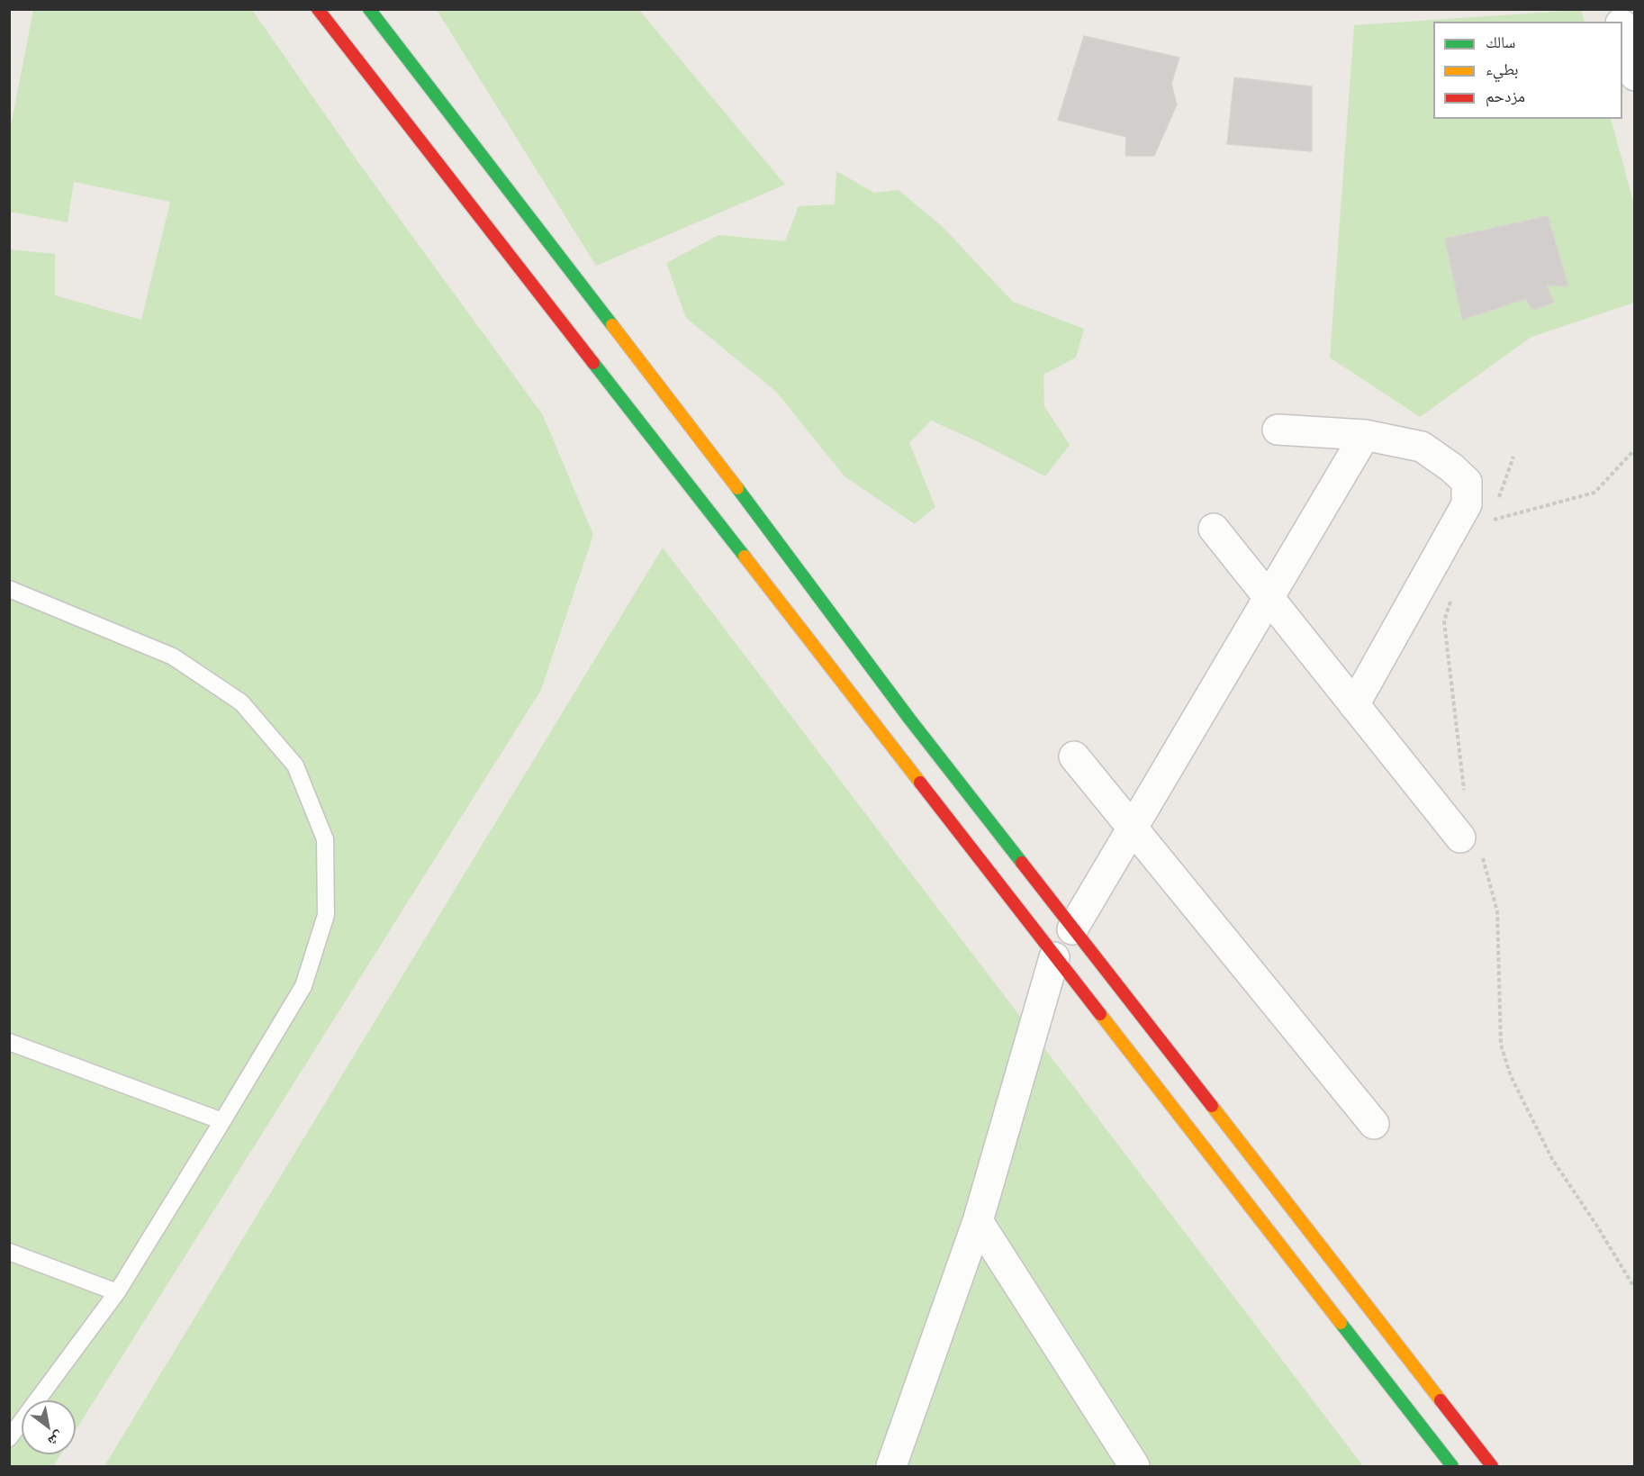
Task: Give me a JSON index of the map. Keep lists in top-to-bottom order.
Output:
{
  "legend": ["سالك", "بطيء", "مزدحم"],
  "north": "bottom right"
}
